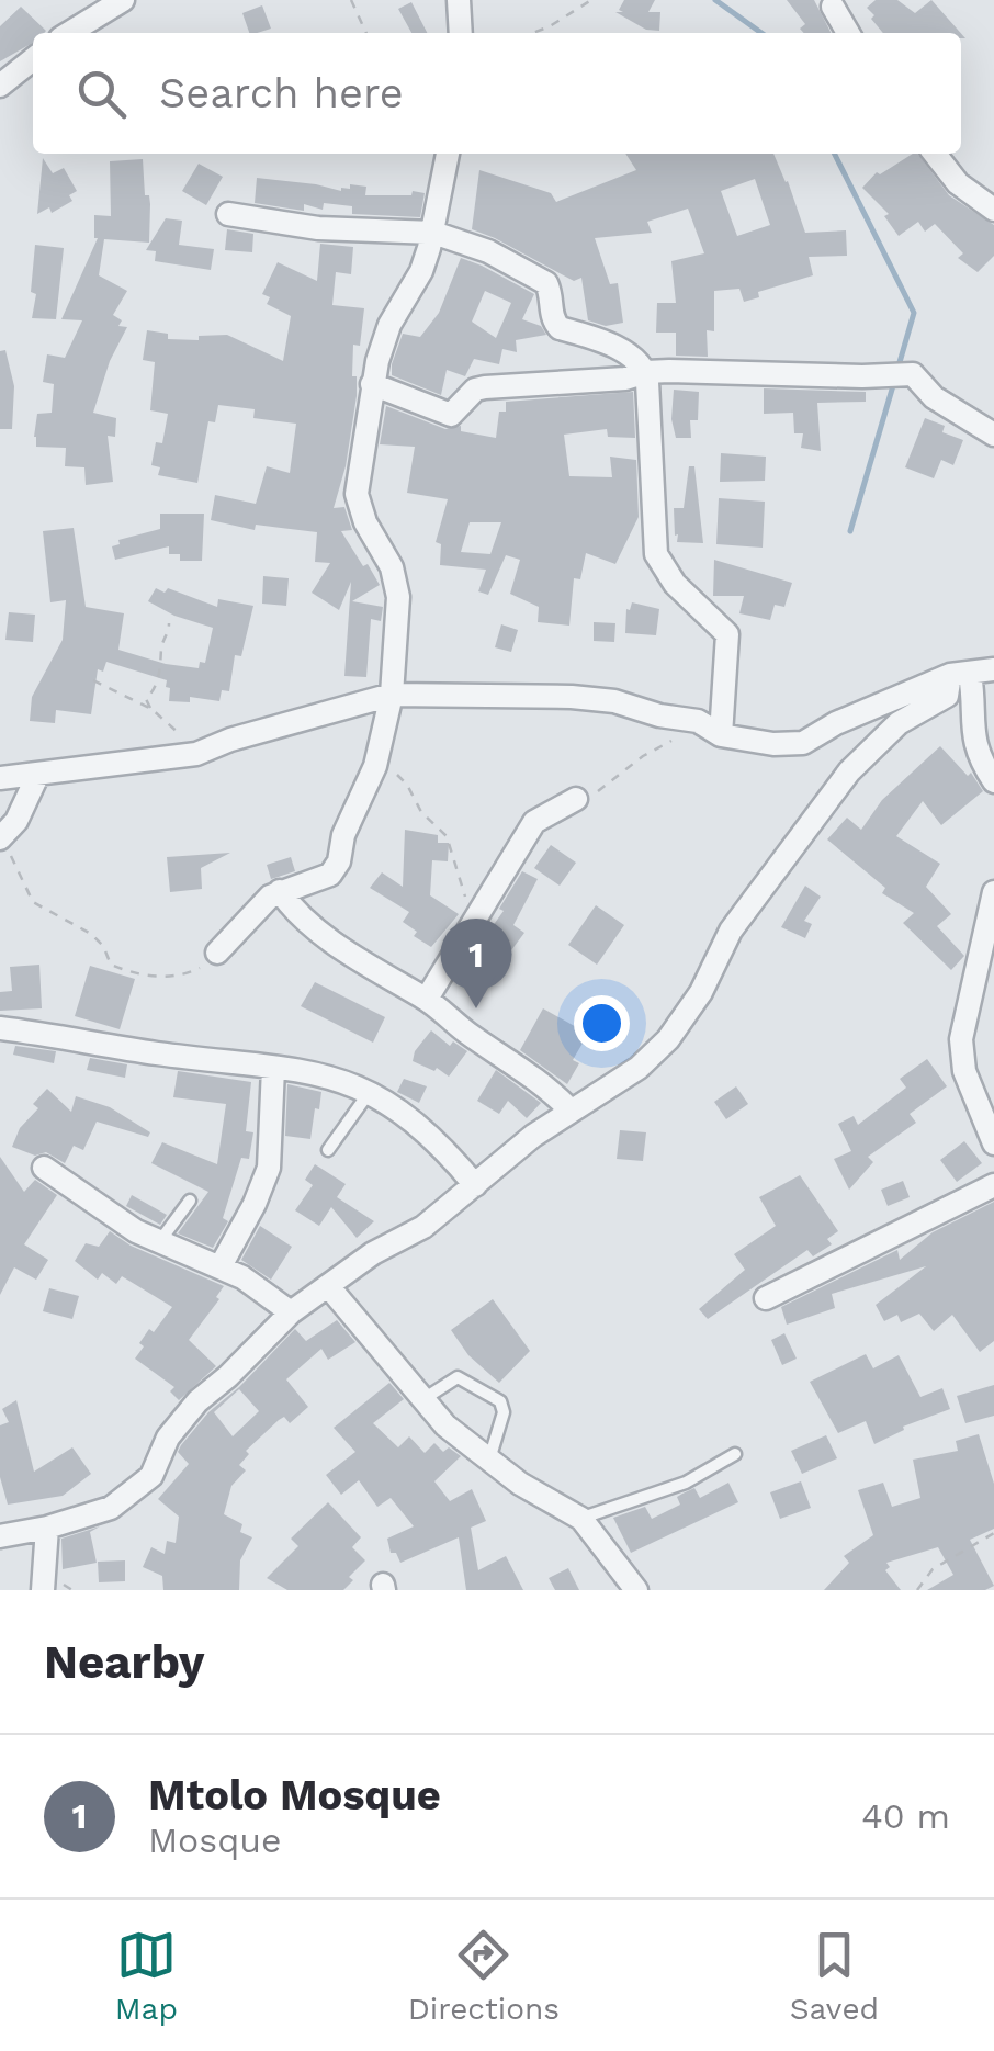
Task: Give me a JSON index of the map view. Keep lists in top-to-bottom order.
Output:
{
  "page": {
    "search": "Search here",
    "pins": "1",
    "heading": "Nearby",
    "list": [
      {
        "mark": "1",
        "name": "Mtolo Mosque",
        "note": "Mosque",
        "value": "40 m"
      }
    ],
    "nav": ["Map", "Directions", "Saved"]
  }
}
